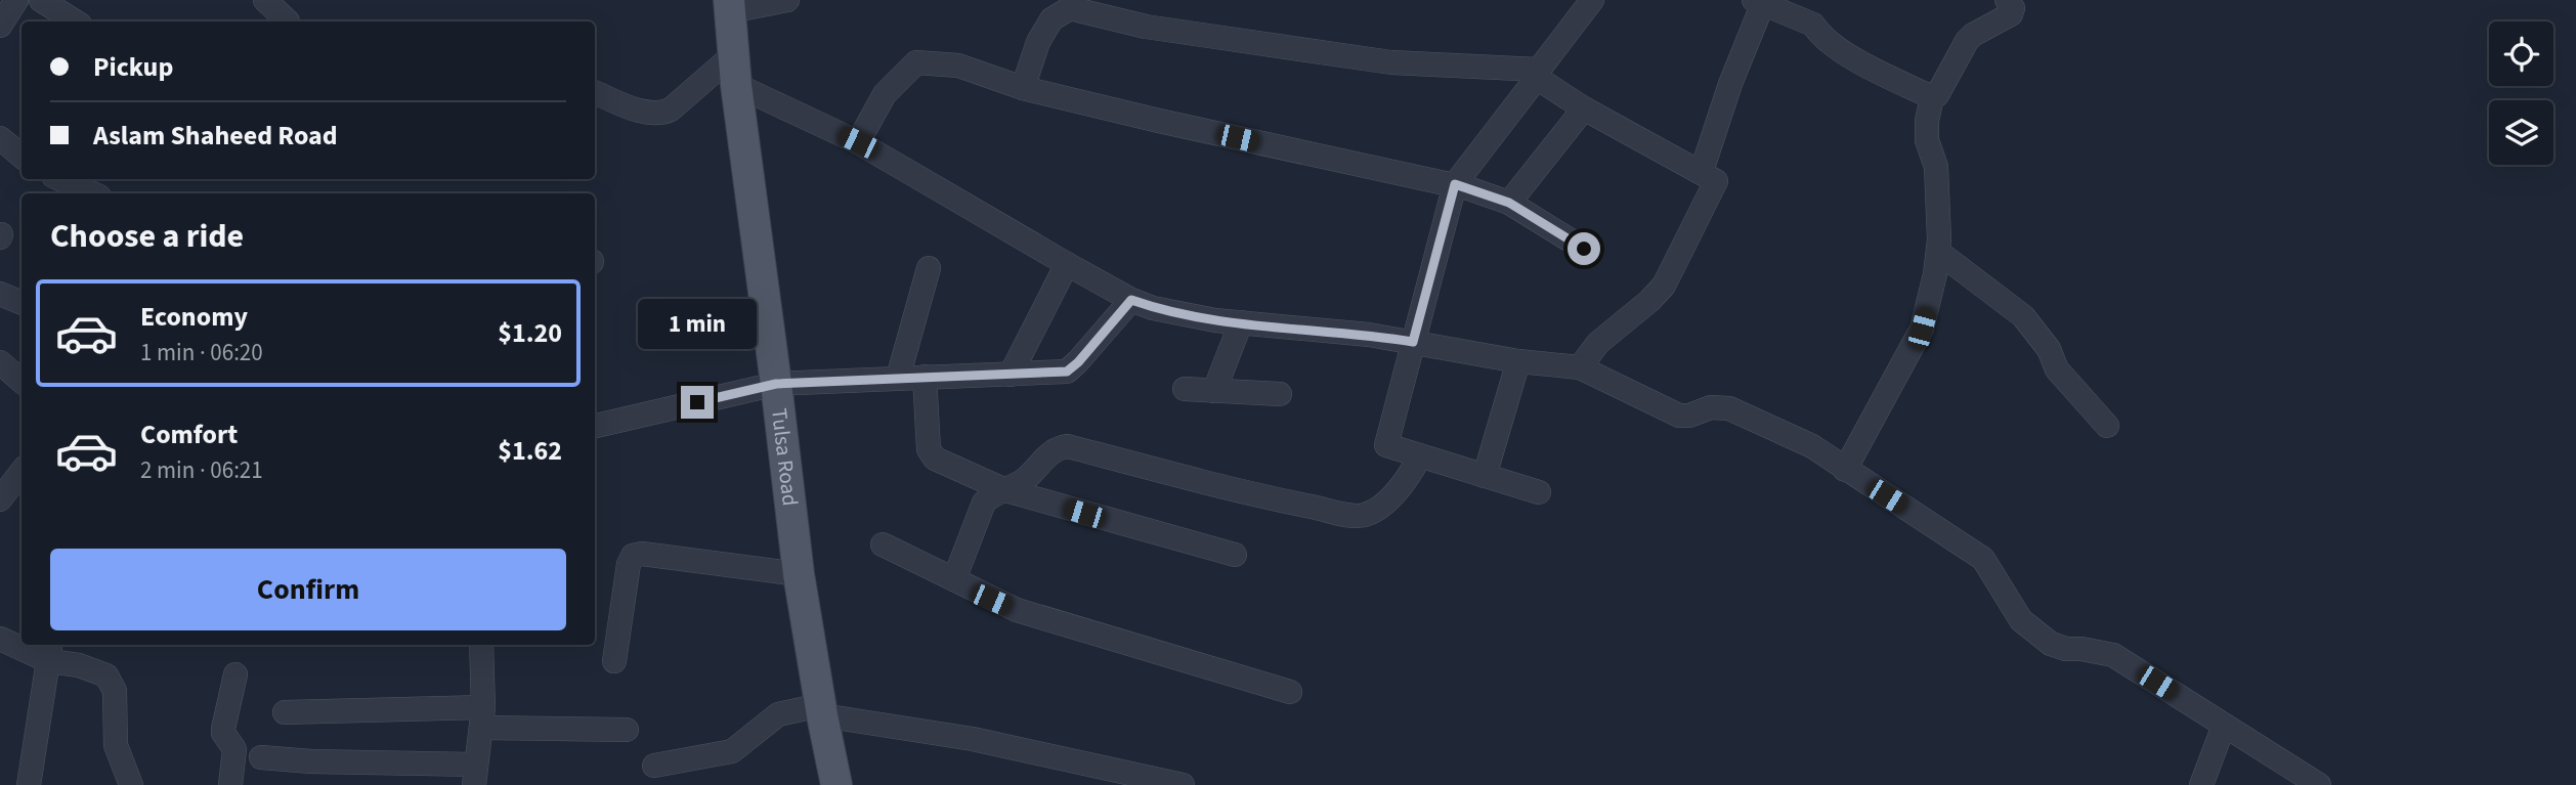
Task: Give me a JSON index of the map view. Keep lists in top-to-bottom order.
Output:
{
  "streets": {
    "main road": ["Tulsa Road"]
  },
  "page": {
    "banner": ["Pickup", "Aslam Shaheed Road"],
    "heading": "Choose a ride",
    "list": [
      {
        "name": "Economy",
        "note": "1 min · 06:20",
        "value": "$1.20"
      },
      {
        "name": "Comfort",
        "note": "2 min · 06:21",
        "value": "$1.62"
      }
    ],
    "bubble": "1 min",
    "buttons": "Confirm"
  }
}
